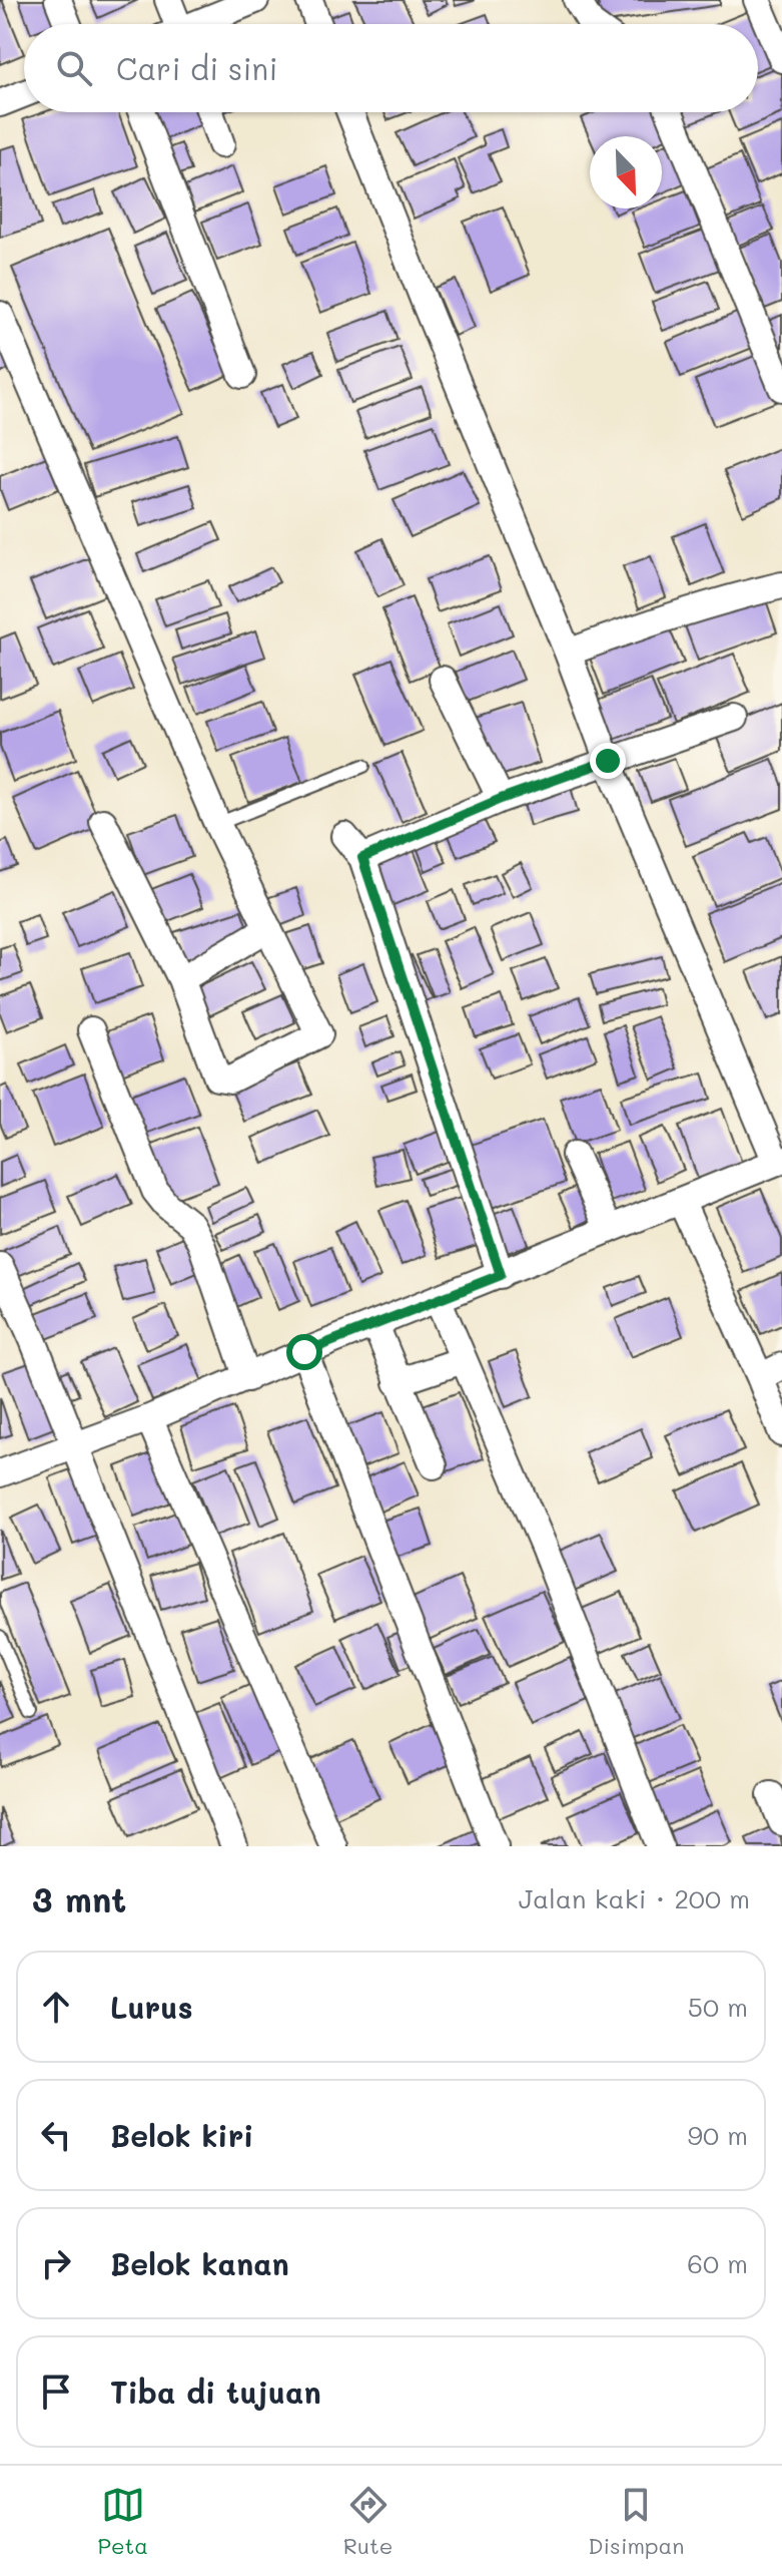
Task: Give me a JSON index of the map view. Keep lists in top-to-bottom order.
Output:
{
  "north": "bottom right",
  "page": {
    "search": "Cari di sini",
    "heading": ["3 mnt", "Jalan kaki · 200 m"],
    "list": [
      ["Lurus", "50 m"],
      ["Belok kiri", "90 m"],
      ["Belok kanan", "60 m"],
      "Tiba di tujuan"
    ],
    "nav": ["Peta", "Rute", "Disimpan"]
  }
}
